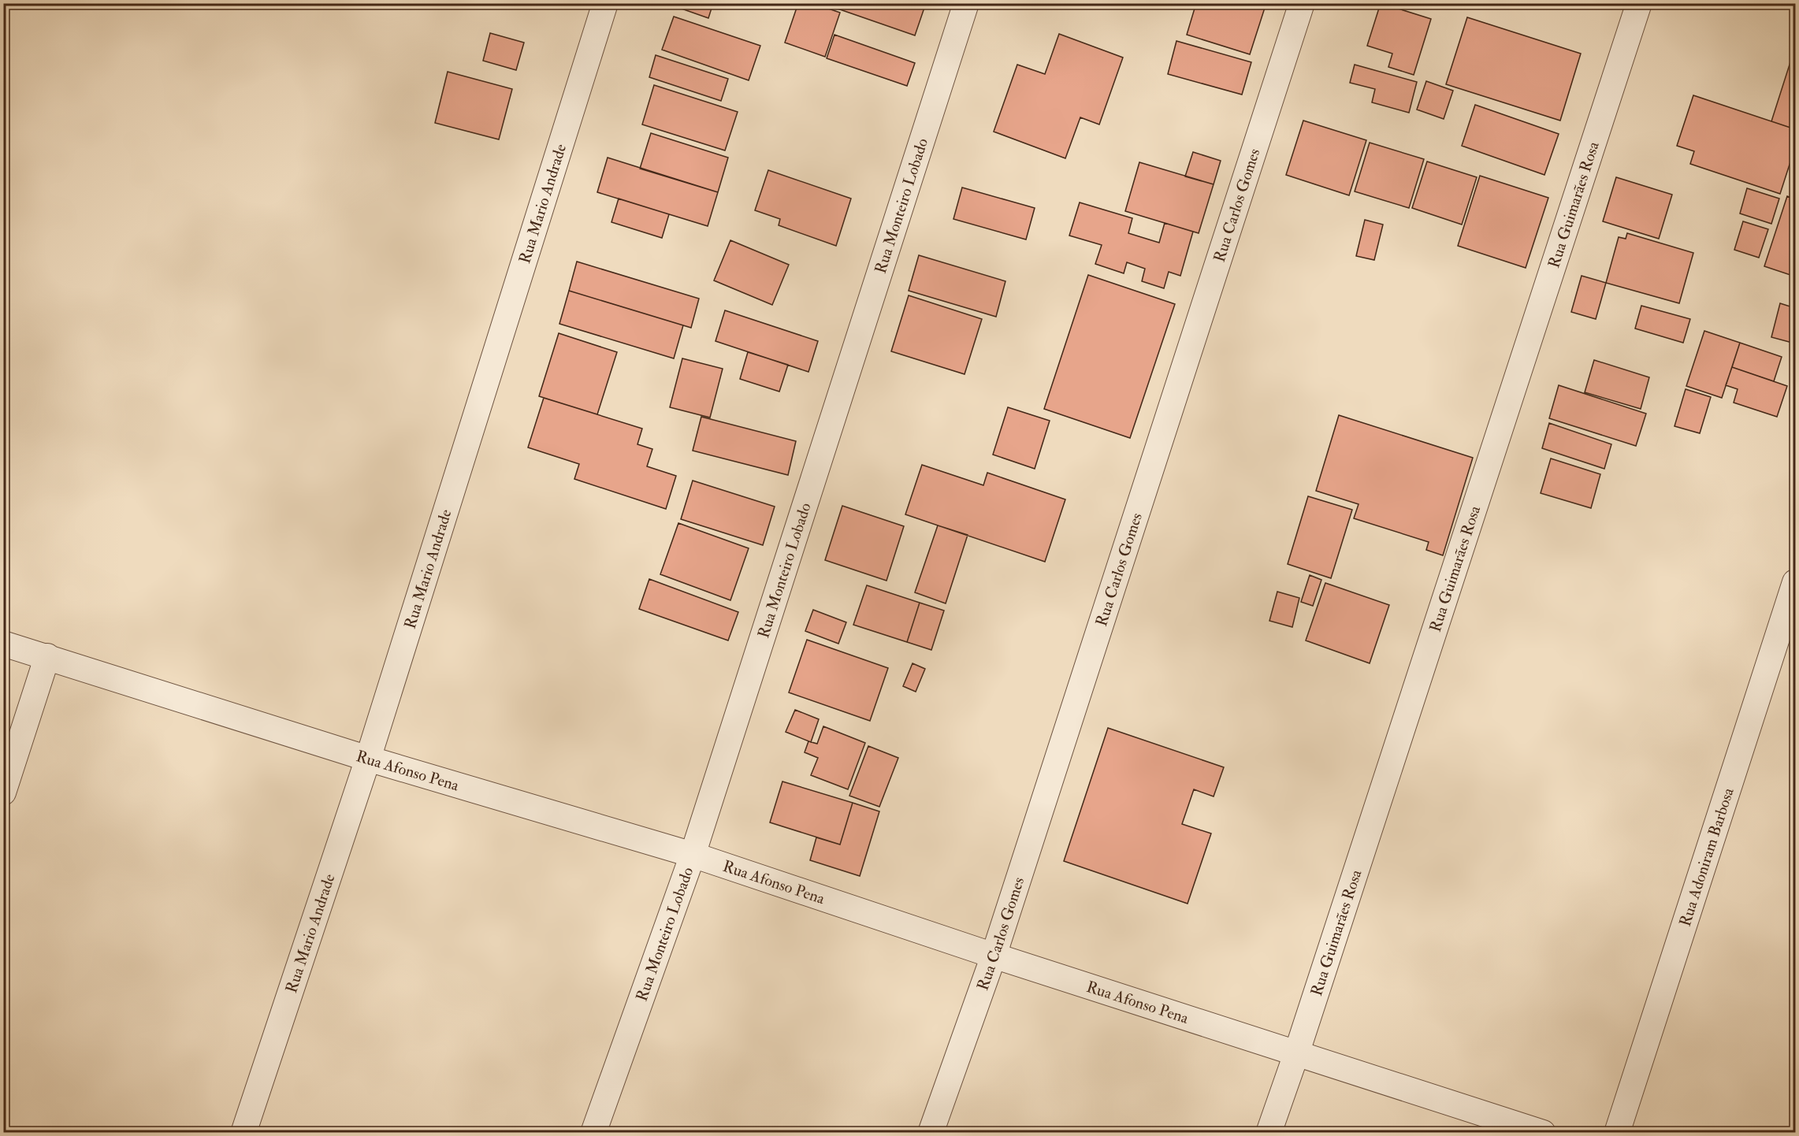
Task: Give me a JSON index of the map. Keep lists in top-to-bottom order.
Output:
{
  "streets": {
    "street": [
      "Rua Mario Andrade",
      "Rua Guimarães Rosa",
      "Rua Monteiro Lobado",
      "Rua Carlos Gomes",
      "Rua Afonso Pena",
      "Rua Adoniram Barbosa"
    ]
  },
  "crossings": [
    ["Rua Mario Andrade", "Rua Afonso Pena"],
    ["Rua Guimarães Rosa", "Rua Afonso Pena"],
    ["Rua Monteiro Lobado", "Rua Afonso Pena"],
    ["Rua Carlos Gomes", "Rua Afonso Pena"]
  ]
}
